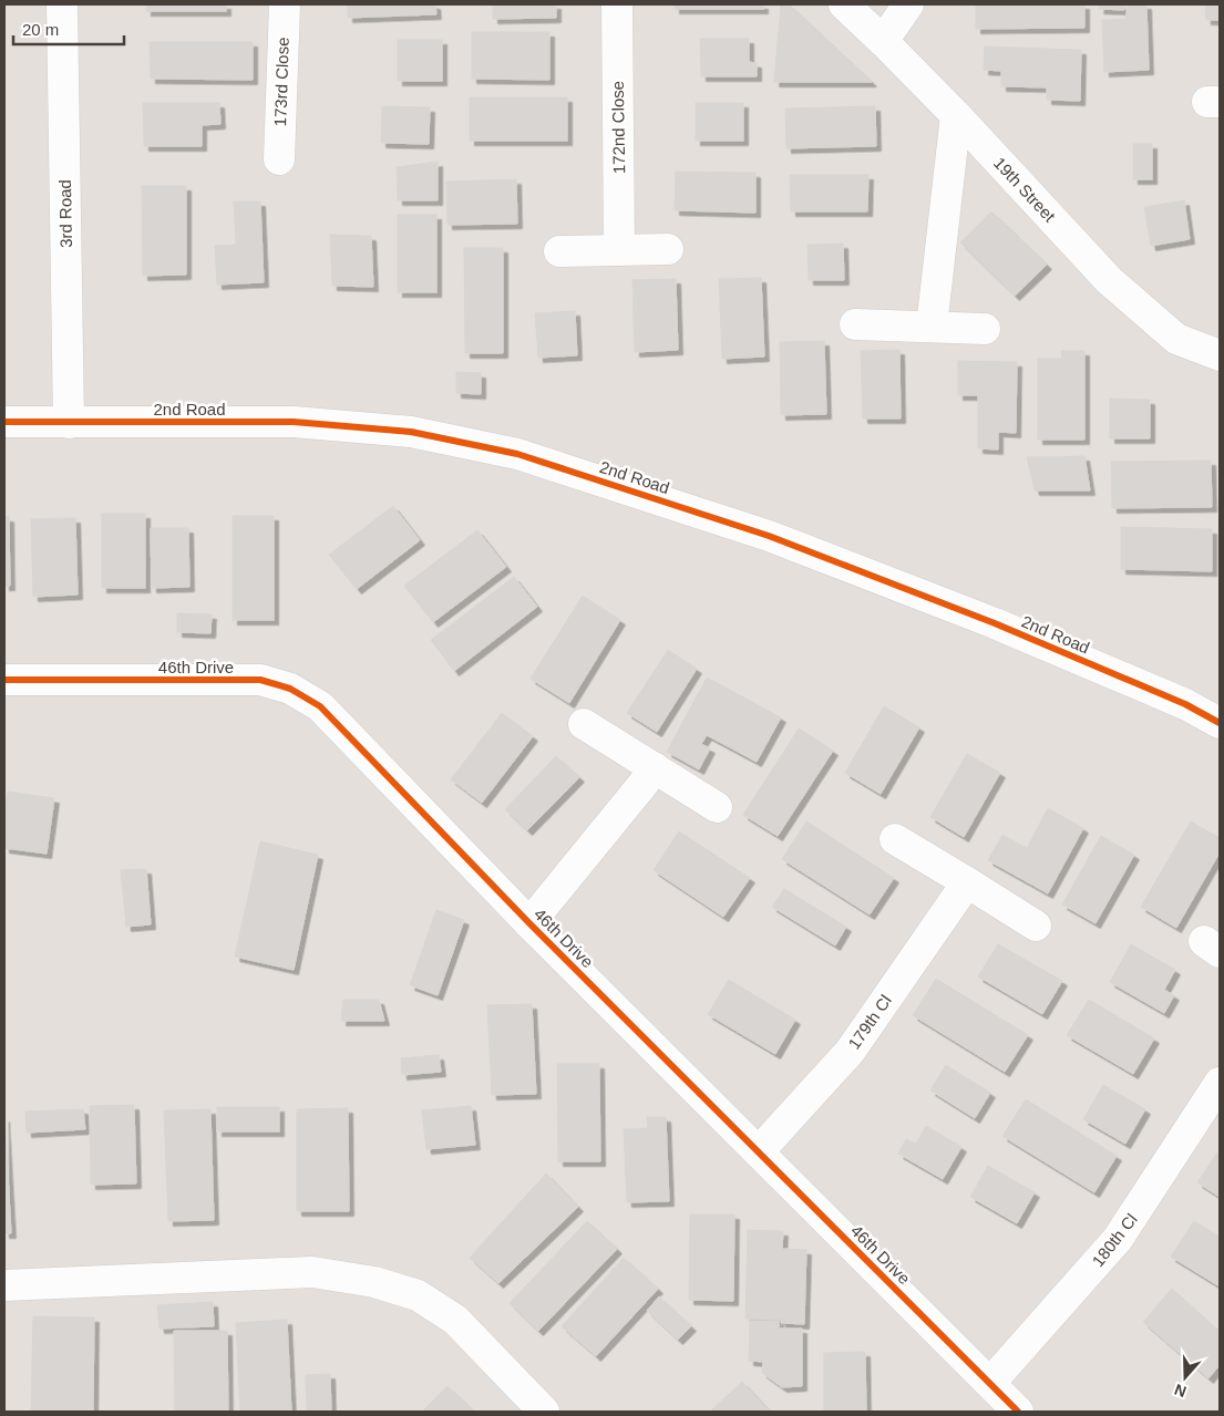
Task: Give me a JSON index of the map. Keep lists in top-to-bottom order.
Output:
{
  "streets": {
    "street": [
      "173rd Close",
      "172nd Close",
      "19th Street",
      "3rd Road",
      "2nd Road",
      "46th Drive",
      "179th Cl",
      "180th Cl"
    ]
  },
  "crossings": [
    ["3rd Road", "2nd Road"],
    ["46th Drive", "179th Cl"],
    ["46th Drive", "180th Cl"]
  ],
  "scale_bar": "20 m",
  "north": "bottom"
}
